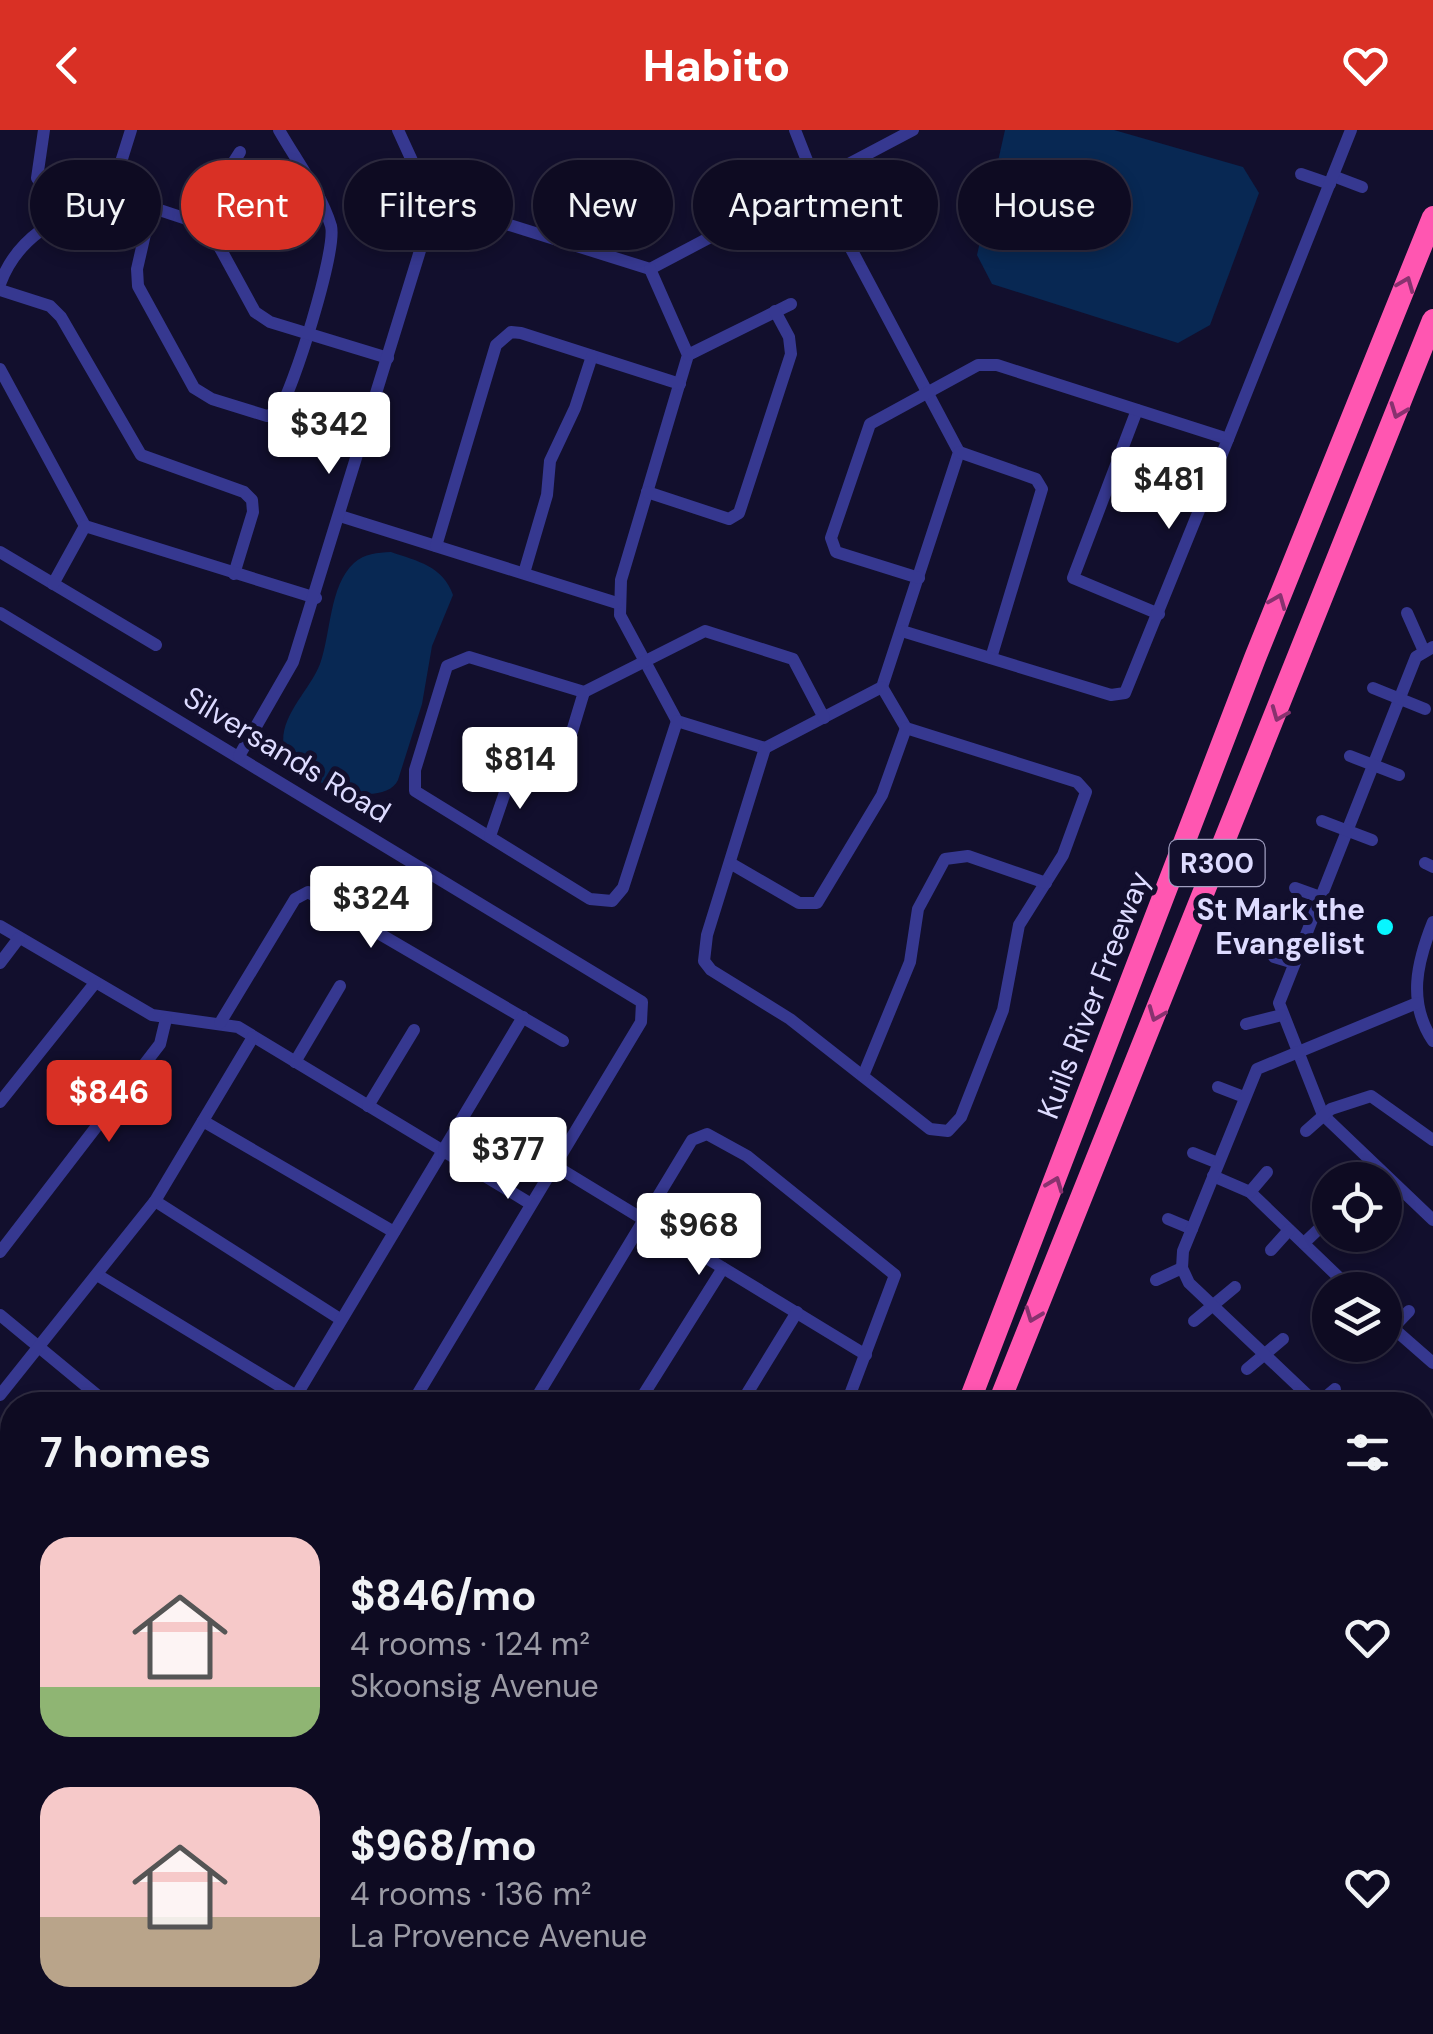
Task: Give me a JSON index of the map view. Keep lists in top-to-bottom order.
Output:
{
  "streets": {
    "highway": ["R300", "Kuils River Freeway"],
    "street": ["Silversands Road"]
  },
  "places": ["St Mark the Evangelist"],
  "page": {
    "header": "Habito",
    "chip": [
      "Buy",
      "Rent",
      "Filters",
      "New",
      "Apartment",
      "House"
    ],
    "price": [
      "$342",
      "$481",
      "$814",
      "$324",
      "$846",
      "$377",
      "$968"
    ],
    "heading": "7 homes",
    "list": [
      {
        "name": "$846/mo",
        "note": "4 rooms · 124 m² · Skoonsig Avenue"
      },
      {
        "name": "$968/mo",
        "note": "4 rooms · 136 m² · La Provence Avenue"
      }
    ]
  }
}
